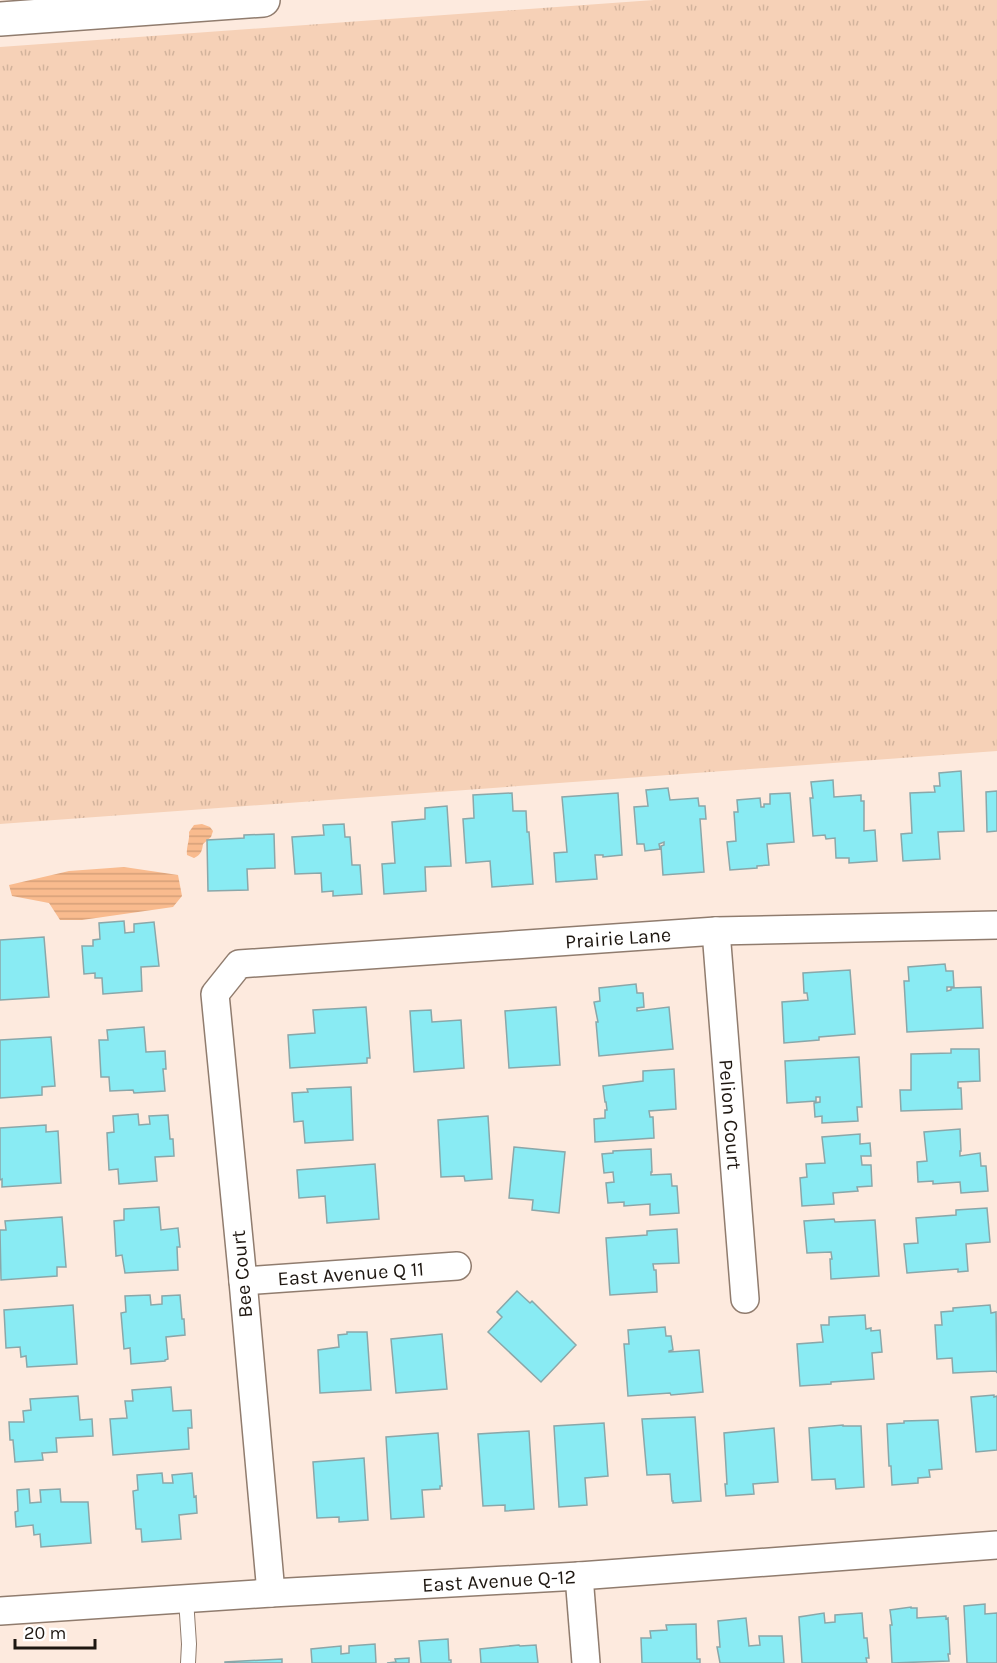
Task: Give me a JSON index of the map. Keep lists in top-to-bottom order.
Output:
{
  "streets": {
    "street": [
      "Prairie Lane",
      "Pelion Court",
      "East Avenue Q 11",
      "Bee Court",
      "East Avenue Q-12"
    ]
  },
  "crossings": [
    ["Prairie Lane", "Pelion Court"],
    ["Prairie Lane", "Bee Court"],
    ["East Avenue Q 11", "Bee Court"],
    ["Bee Court", "East Avenue Q-12"]
  ],
  "scale_bar": "20 m"
}
